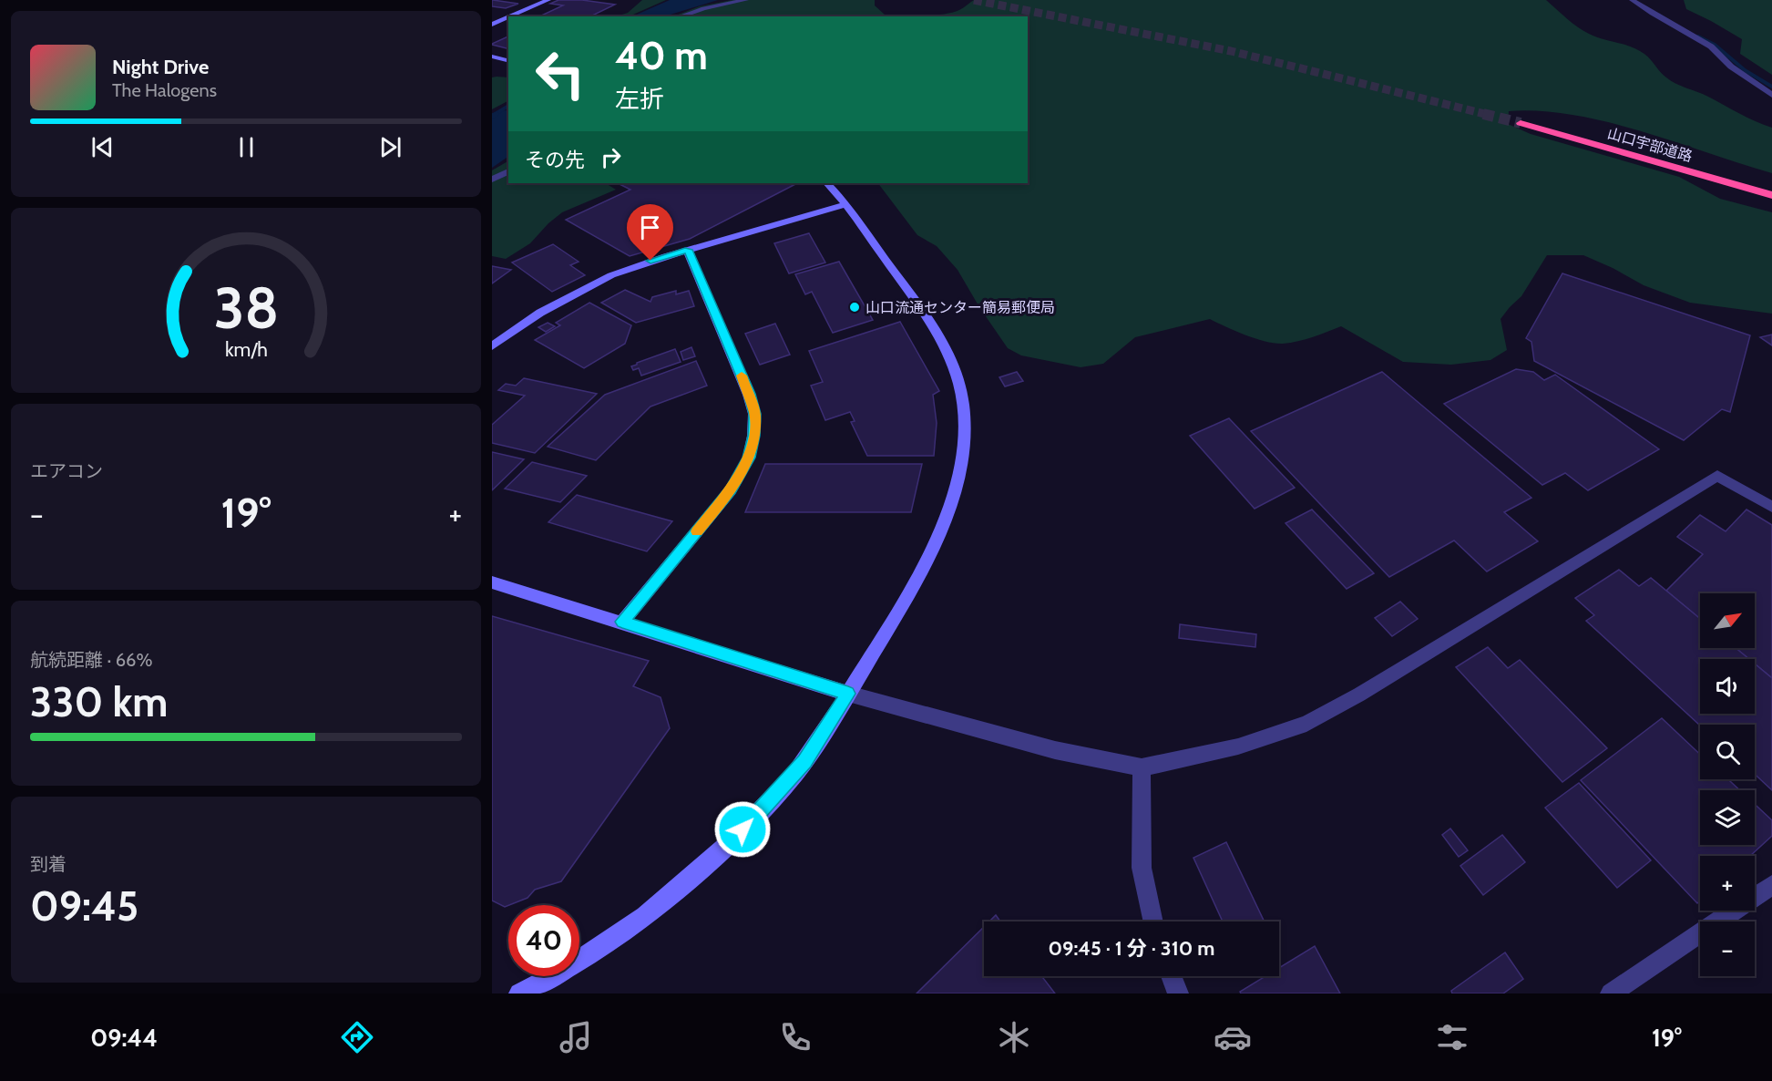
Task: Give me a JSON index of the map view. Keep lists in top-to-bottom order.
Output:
{
  "streets": {
    "highway": ["山口宇部道路"]
  },
  "places": ["山口流通センター簡易郵便局"],
  "north": "top right",
  "page": {
    "turn": ["40 m", "左折"],
    "song": ["Night Drive", "The Halogens"],
    "then": "その先",
    "tile": [
      "エアコン",
      ["航続距離 · 66%", "330 km"],
      ["到着", "09:45"]
    ],
    "heat": ["−", "19°", "+"],
    "map_buttons": ["+", "−"],
    "limit": "40",
    "trip": "09:45 · 1 分 · 310 m",
    "tabs": ["09:44", "19°"],
    "gauge": ["38", "km/h"]
  }
}
